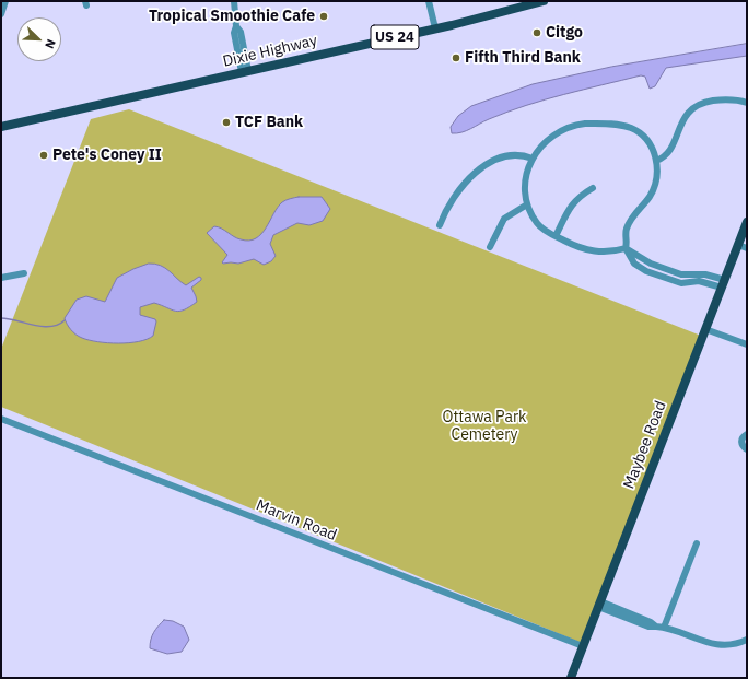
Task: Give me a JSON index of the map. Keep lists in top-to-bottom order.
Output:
{
  "streets": {
    "main road": ["US 24", "Dixie Highway", "Maybee Road"],
    "street": ["Marvin Road"]
  },
  "crossings": [
    ["Maybee Road", "Marvin Road"]
  ],
  "parks": ["Ottawa Park Cemetery"],
  "places": [
    "Tropical Smoothie Cafe",
    "Citgo",
    "Fifth Third Bank",
    "TCF Bank",
    "Pete's Coney II"
  ],
  "north": "bottom right"
}
